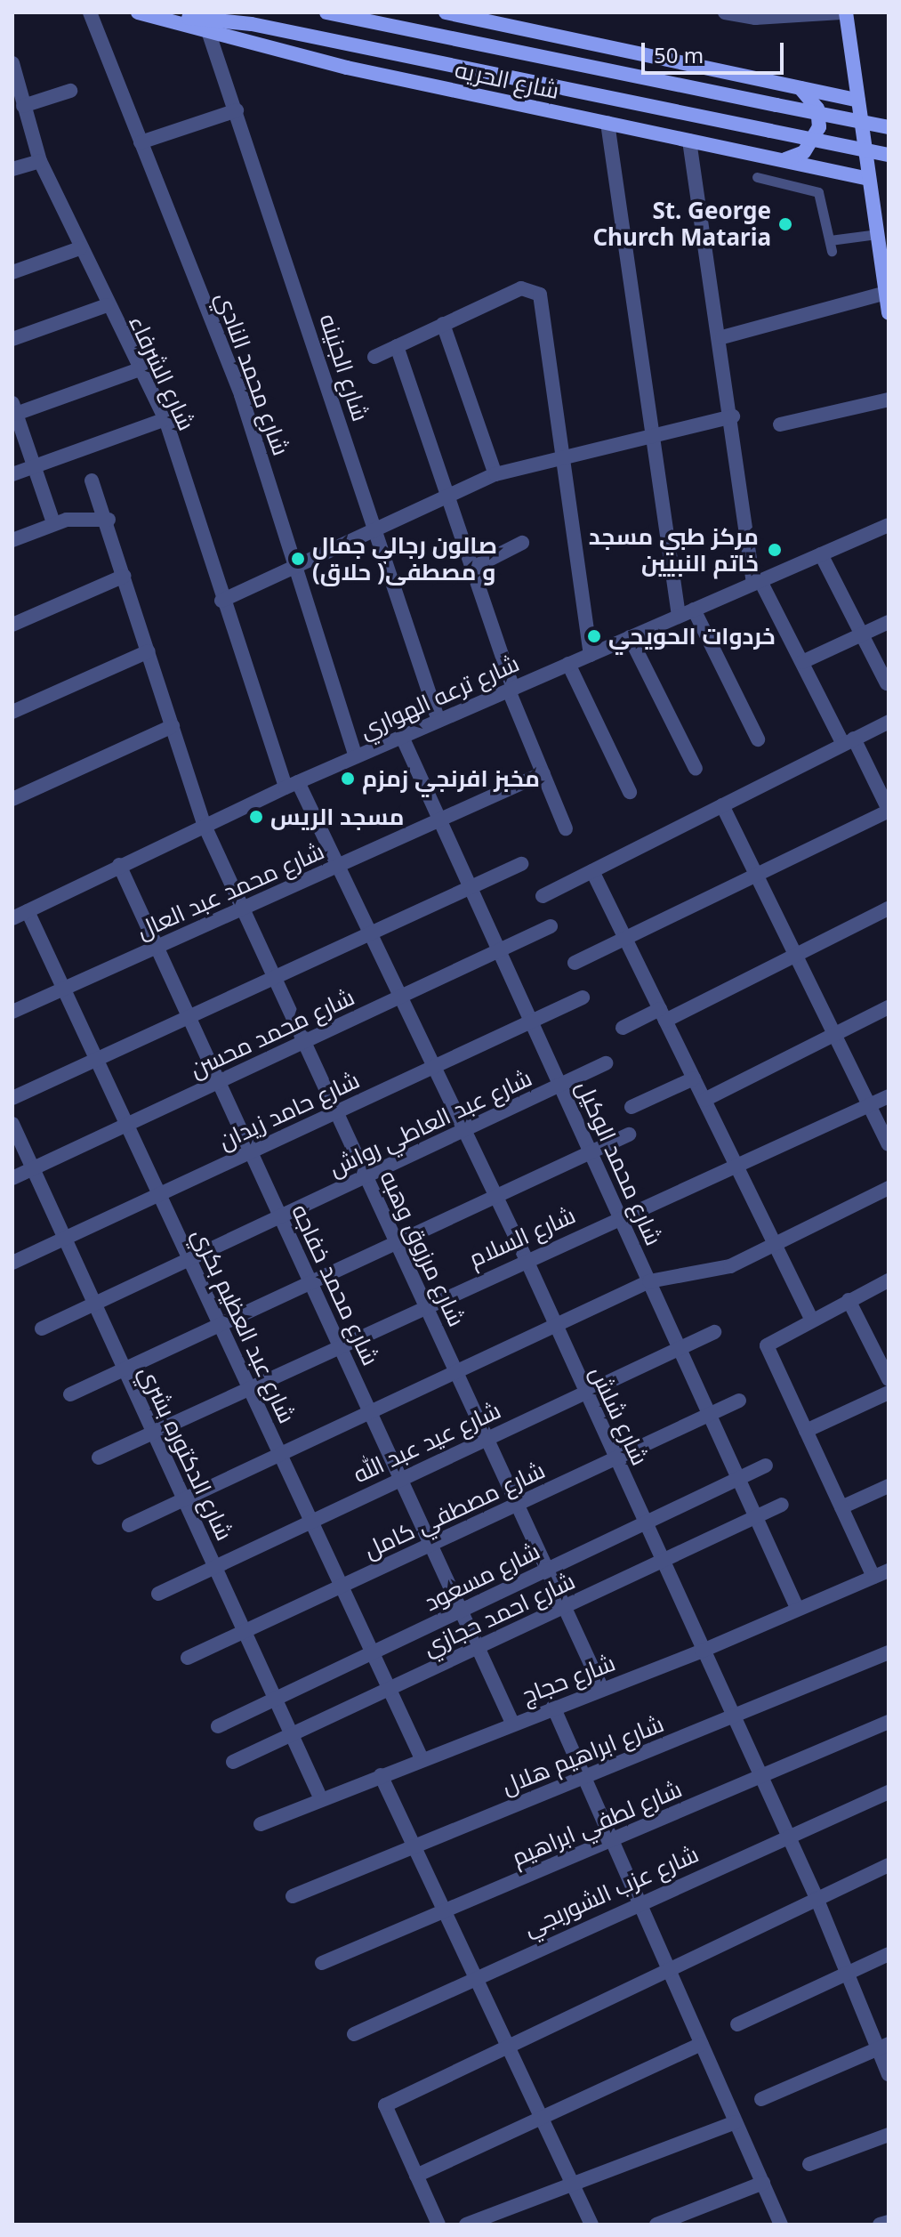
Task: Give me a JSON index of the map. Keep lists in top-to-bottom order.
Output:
{
  "streets": {
    "main road": ["شارع الحريه"],
    "street": [
      "شارع الجنينه",
      "شارع الشرفاء",
      "شارع محمد النادي",
      "شارع ترعه الهواري",
      "شارع محمد عبد العال",
      "شارع محمد محسن",
      "شارع حامد زيدان",
      "شارع عبد العاطي رواش",
      "شارع محمد الوكيل",
      "شارع السلام",
      "شارع مرزوق وهبه",
      "شارع محمد خفاجه",
      "شارع عبد العظيم بكري",
      "شارع شلش",
      "شارع عيد عبد الله",
      "شارع الدكتوره بشري",
      "شارع مصطفي كامل",
      "شارع مسعود",
      "شارع احمد حجازي",
      "شارع حجاج",
      "شارع ابراهيم هلال",
      "شارع لطفي ابراهيم",
      "شارع عزب الشوربجي"
    ]
  },
  "crossings": [
    ["شارع الحريه", "شارع الجنينه"],
    ["شارع الجنينه", "شارع ترعه الهواري"],
    ["شارع الشرفاء", "شارع ترعه الهواري"],
    ["شارع الشرفاء", "شارع شلش"],
    ["شارع محمد النادي", "شارع ترعه الهواري"],
    ["شارع ترعه الهواري", "شارع محمد الوكيل"],
    ["شارع ترعه الهواري", "شارع مرزوق وهبه"],
    ["شارع ترعه الهواري", "شارع محمد خفاجه"],
    ["شارع ترعه الهواري", "شارع عبد العظيم بكري"],
    ["شارع ترعه الهواري", "شارع شلش"],
    ["شارع محمد عبد العال", "شارع محمد الوكيل"],
    ["شارع محمد عبد العال", "شارع مرزوق وهبه"],
    ["شارع محمد عبد العال", "شارع محمد خفاجه"],
    ["شارع محمد عبد العال", "شارع عبد العظيم بكري"],
    ["شارع محمد عبد العال", "شارع شلش"],
    ["شارع محمد محسن", "شارع محمد الوكيل"],
    ["شارع محمد محسن", "شارع مرزوق وهبه"],
    ["شارع محمد محسن", "شارع محمد خفاجه"],
    ["شارع محمد محسن", "شارع عبد العظيم بكري"],
    ["شارع محمد محسن", "شارع شلش"],
    ["شارع محمد محسن", "شارع الدكتوره بشري"],
    ["شارع حامد زيدان", "شارع محمد الوكيل"],
    ["شارع حامد زيدان", "شارع مرزوق وهبه"],
    ["شارع حامد زيدان", "شارع محمد خفاجه"],
    ["شارع حامد زيدان", "شارع عبد العظيم بكري"],
    ["شارع حامد زيدان", "شارع شلش"],
    ["شارع حامد زيدان", "شارع الدكتوره بشري"],
    ["شارع عبد العاطي رواش", "شارع محمد الوكيل"],
    ["شارع عبد العاطي رواش", "شارع مرزوق وهبه"],
    ["شارع عبد العاطي رواش", "شارع محمد خفاجه"],
    ["شارع عبد العاطي رواش", "شارع عبد العظيم بكري"],
    ["شارع عبد العاطي رواش", "شارع شلش"],
    ["شارع عبد العاطي رواش", "شارع الدكتوره بشري"],
    ["شارع محمد الوكيل", "شارع السلام"],
    ["شارع محمد الوكيل", "شارع عيد عبد الله"],
    ["شارع محمد الوكيل", "شارع مصطفي كامل"],
    ["شارع محمد الوكيل", "شارع مسعود"],
    ["شارع محمد الوكيل", "شارع احمد حجازي"],
    ["شارع محمد الوكيل", "شارع حجاج"],
    ["شارع السلام", "شارع مرزوق وهبه"],
    ["شارع السلام", "شارع محمد خفاجه"],
    ["شارع السلام", "شارع عبد العظيم بكري"],
    ["شارع السلام", "شارع شلش"],
    ["شارع السلام", "شارع الدكتوره بشري"],
    ["شارع مرزوق وهبه", "شارع عيد عبد الله"],
    ["شارع مرزوق وهبه", "شارع مصطفي كامل"],
    ["شارع مرزوق وهبه", "شارع مسعود"],
    ["شارع مرزوق وهبه", "شارع احمد حجازي"],
    ["شارع مرزوق وهبه", "شارع حجاج"],
    ["شارع محمد خفاجه", "شارع عيد عبد الله"],
    ["شارع محمد خفاجه", "شارع مصطفي كامل"],
    ["شارع محمد خفاجه", "شارع مسعود"],
    ["شارع محمد خفاجه", "شارع احمد حجازي"],
    ["شارع محمد خفاجه", "شارع حجاج"],
    ["شارع عبد العظيم بكري", "شارع عيد عبد الله"],
    ["شارع عبد العظيم بكري", "شارع مصطفي كامل"],
    ["شارع عبد العظيم بكري", "شارع مسعود"],
    ["شارع عبد العظيم بكري", "شارع احمد حجازي"],
    ["شارع عبد العظيم بكري", "شارع حجاج"],
    ["شارع شلش", "شارع عيد عبد الله"],
    ["شارع شلش", "شارع مصطفي كامل"],
    ["شارع شلش", "شارع مسعود"],
    ["شارع شلش", "شارع احمد حجازي"],
    ["شارع شلش", "شارع حجاج"],
    ["شارع شلش", "شارع ابراهيم هلال"],
    ["شارع شلش", "شارع لطفي ابراهيم"],
    ["شارع شلش", "شارع عزب الشوربجي"],
    ["شارع عيد عبد الله", "شارع الدكتوره بشري"],
    ["شارع الدكتوره بشري", "شارع مصطفي كامل"],
    ["شارع الدكتوره بشري", "شارع مسعود"],
    ["شارع الدكتوره بشري", "شارع احمد حجازي"],
    ["شارع الدكتوره بشري", "شارع حجاج"]
  ],
  "places": [
    "St. George Church Mataria",
    "مركز طبي مسجد خاتم النبيين",
    "صالون رجالي جمال و مصطفى( حلاق)",
    "خردوات الحويحي",
    "مخبز افرنجي زمزم",
    "مسجد الريس"
  ],
  "scale_bar": "50 m"
}
